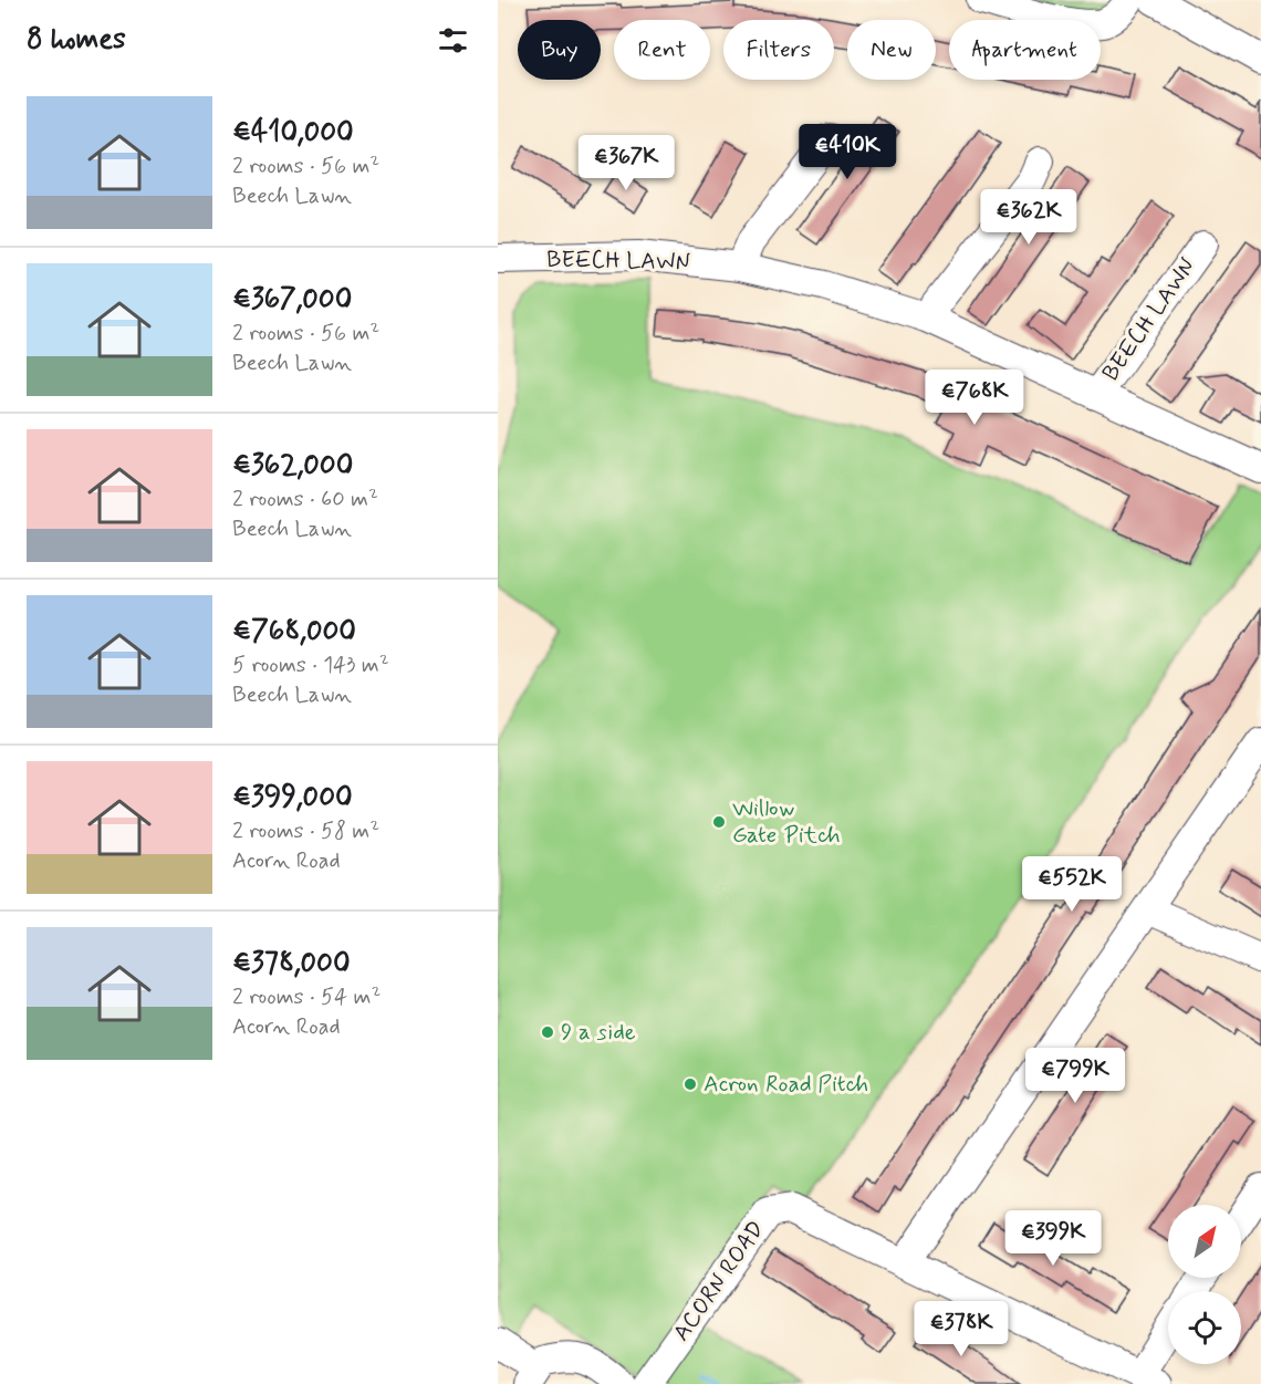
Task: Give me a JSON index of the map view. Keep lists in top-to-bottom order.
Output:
{
  "streets": {
    "street": ["BEECH LAWN", "ACORN ROAD"]
  },
  "places": ["Willow Gate Pitch", "9 a side", "Acron Road Pitch"],
  "north": "top right",
  "page": {
    "heading": "8 homes",
    "chip": [
      "Buy",
      "Rent",
      "Filters",
      "New",
      "Apartment"
    ],
    "list": [
      {
        "name": "€410,000",
        "note": "2 rooms · 56 m² · Beech Lawn"
      },
      {
        "name": "€367,000",
        "note": "2 rooms · 56 m² · Beech Lawn"
      },
      {
        "name": "€362,000",
        "note": "2 rooms · 60 m² · Beech Lawn"
      },
      {
        "name": "€768,000",
        "note": "5 rooms · 143 m² · Beech Lawn"
      },
      {
        "name": "€399,000",
        "note": "2 rooms · 58 m² · Acorn Road"
      },
      {
        "name": "€378,000",
        "note": "2 rooms · 54 m² · Acorn Road"
      }
    ],
    "price": [
      "€410K",
      "€367K",
      "€362K",
      "€768K",
      "€552K",
      "€799K",
      "€399K",
      "€378K"
    ]
  }
}
